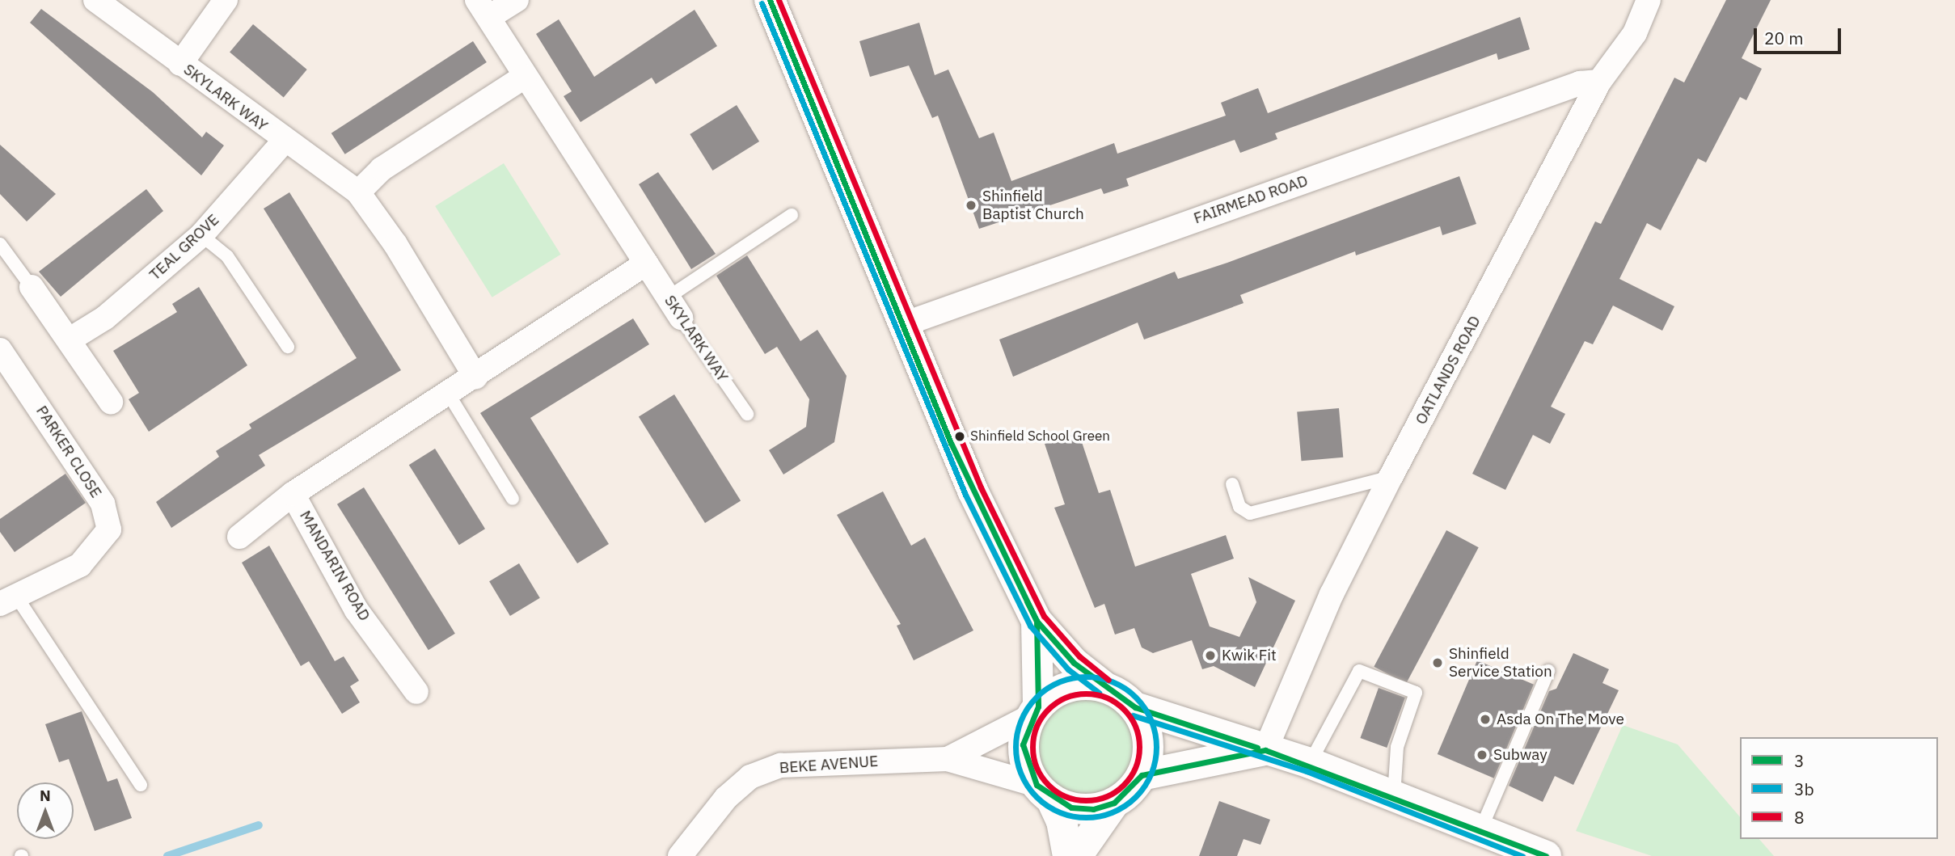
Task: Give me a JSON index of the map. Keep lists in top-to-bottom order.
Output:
{
  "streets": {
    "street": [
      "SKYLARK WAY",
      "FAIRMEAD ROAD",
      "TEAL GROVE",
      "OATLANDS ROAD",
      "PARKER CLOSE",
      "MANDARIN ROAD",
      "BEKE AVENUE"
    ]
  },
  "crossings": [
    ["SKYLARK WAY", "TEAL GROVE"],
    ["FAIRMEAD ROAD", "OATLANDS ROAD"]
  ],
  "places": [
    "Shinfield Baptist Church",
    "Shinfield School Green",
    "Kwik Fit",
    "Shinfield Service Station",
    "Asda On The Move",
    "Subway"
  ],
  "lines": ["transit line 3", "transit line 8", "transit line 3b"],
  "legend": ["3", "3b", "8"],
  "scale_bar": "20 m",
  "north": "top"
}
